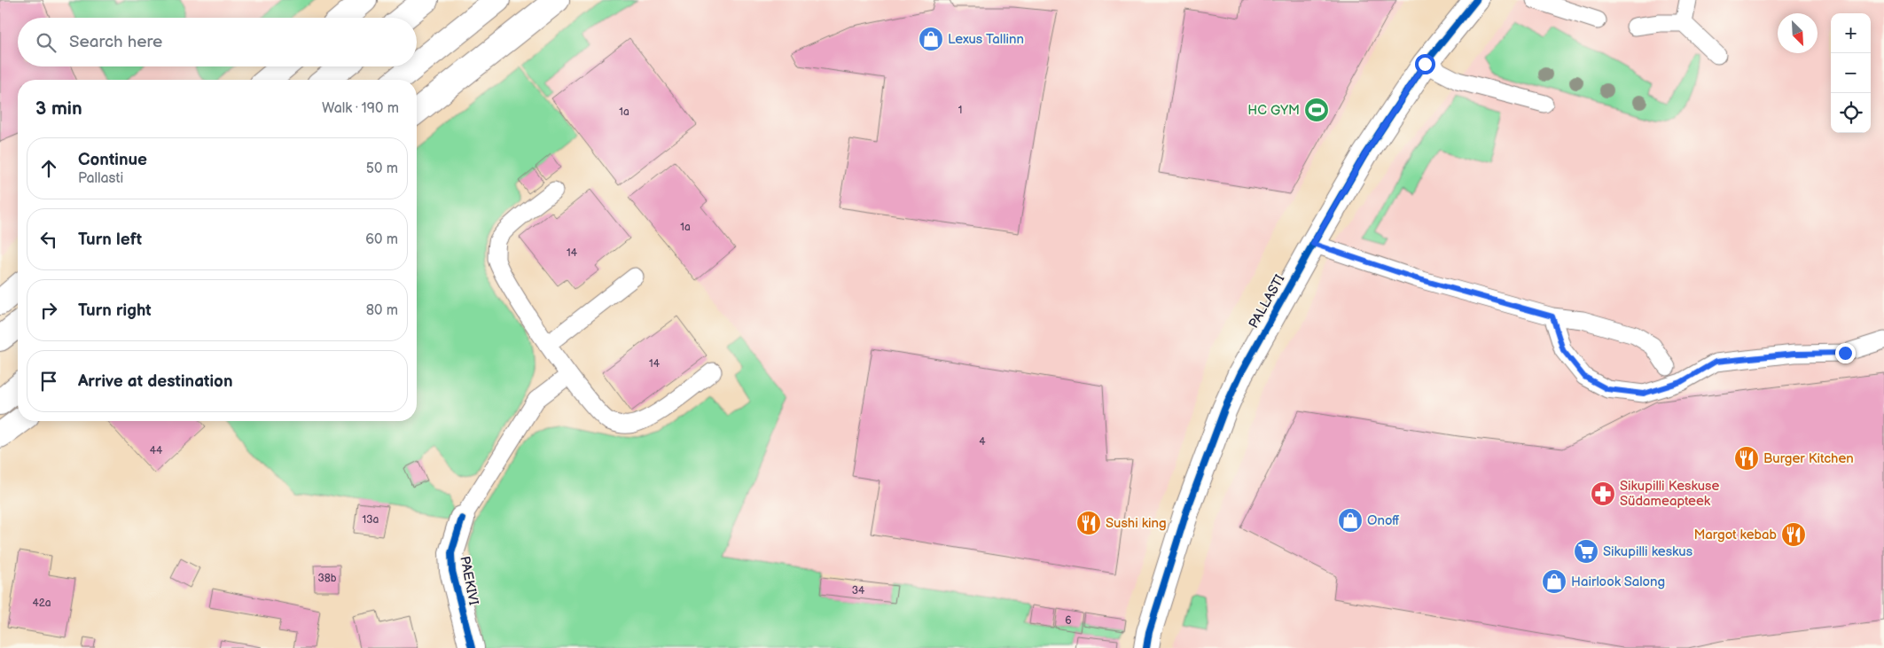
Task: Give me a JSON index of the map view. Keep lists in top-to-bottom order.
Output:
{
  "streets": {
    "main road": ["PALLASTI", "PAEKIVI"]
  },
  "places": {
    "shop": ["Lexus Tallinn", "Onoff", "Hairlook Salong"],
    "sports": ["HC GYM"],
    "restaurant": ["Burger Kitchen", "Sushi king", "Margot kebab"],
    "pharmacy": ["Sikupilli Keskuse Südameapteek"],
    "supermarket": ["Sikupilli keskus"]
  },
  "house_numbers": [
    "1",
    "1a",
    "1a",
    "14",
    "14",
    "4",
    "44",
    "13a",
    "38b",
    "34",
    "42a",
    "6"
  ],
  "north": "bottom right",
  "page": {
    "map_buttons": ["+", "−"],
    "search": "Search here",
    "heading": ["3 min", "Walk · 190 m"],
    "list": [
      ["Continue", "Pallasti", "50 m"],
      ["Turn left", "60 m"],
      ["Turn right", "80 m"],
      "Arrive at destination"
    ]
  }
}
